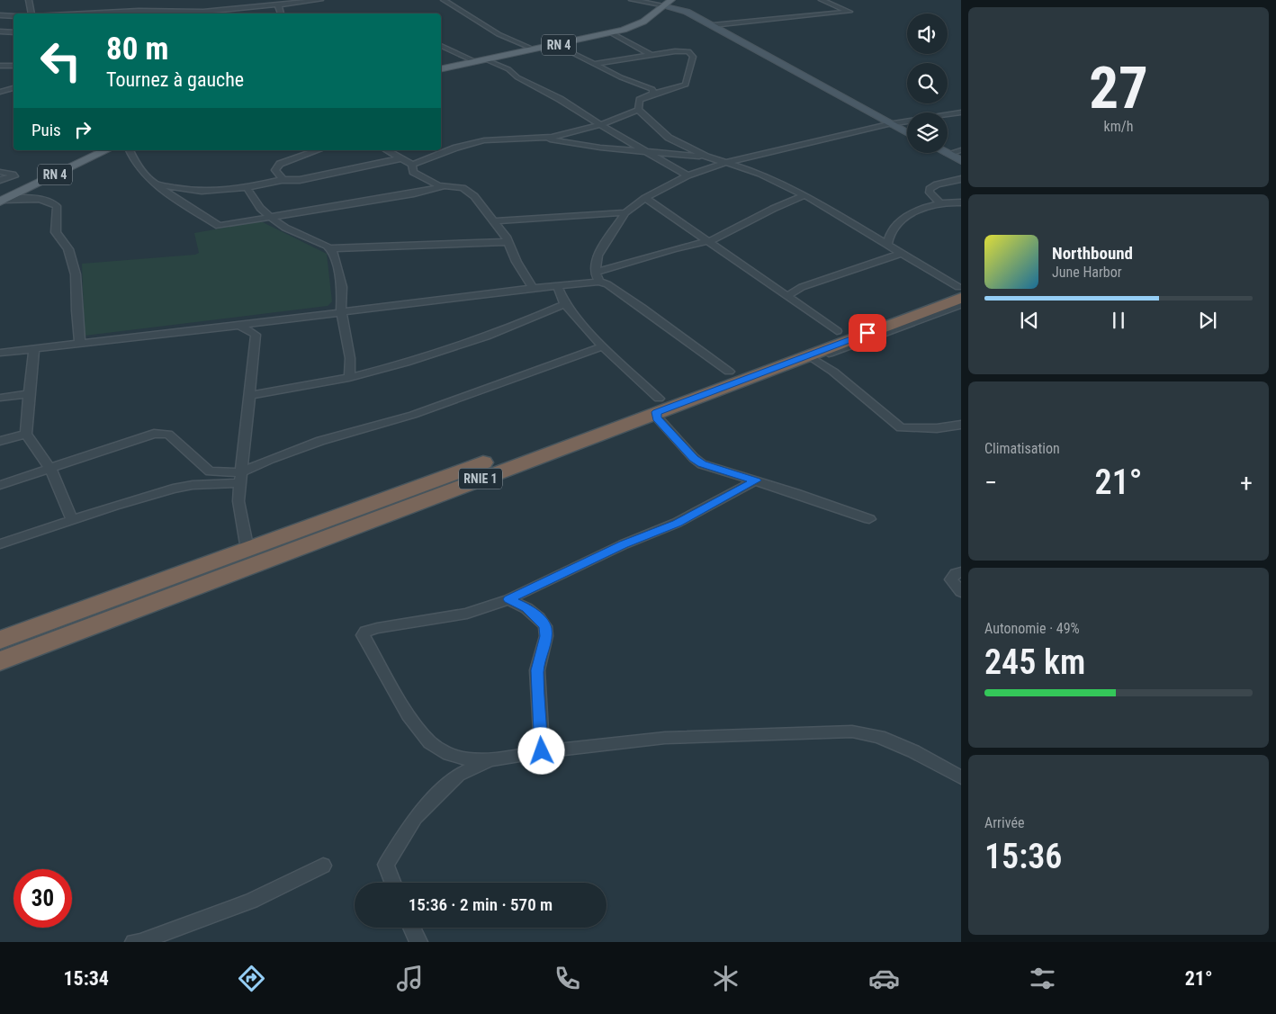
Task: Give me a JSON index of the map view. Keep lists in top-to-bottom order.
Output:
{
  "streets": {
    "highway": ["RNIE 1"],
    "main road": ["RN 4"]
  },
  "page": {
    "tile": [
      ["27", "km/h"],
      "Climatisation",
      ["Autonomie · 49%", "245 km"],
      ["Arrivée", "15:36"]
    ],
    "turn": ["80 m", "Tournez à gauche"],
    "then": "Puis",
    "song": ["Northbound", "June Harbor"],
    "heat": ["−", "21°", "+"],
    "limit": "30",
    "trip": "15:36 · 2 min · 570 m",
    "tabs": ["15:34", "21°"]
  }
}
